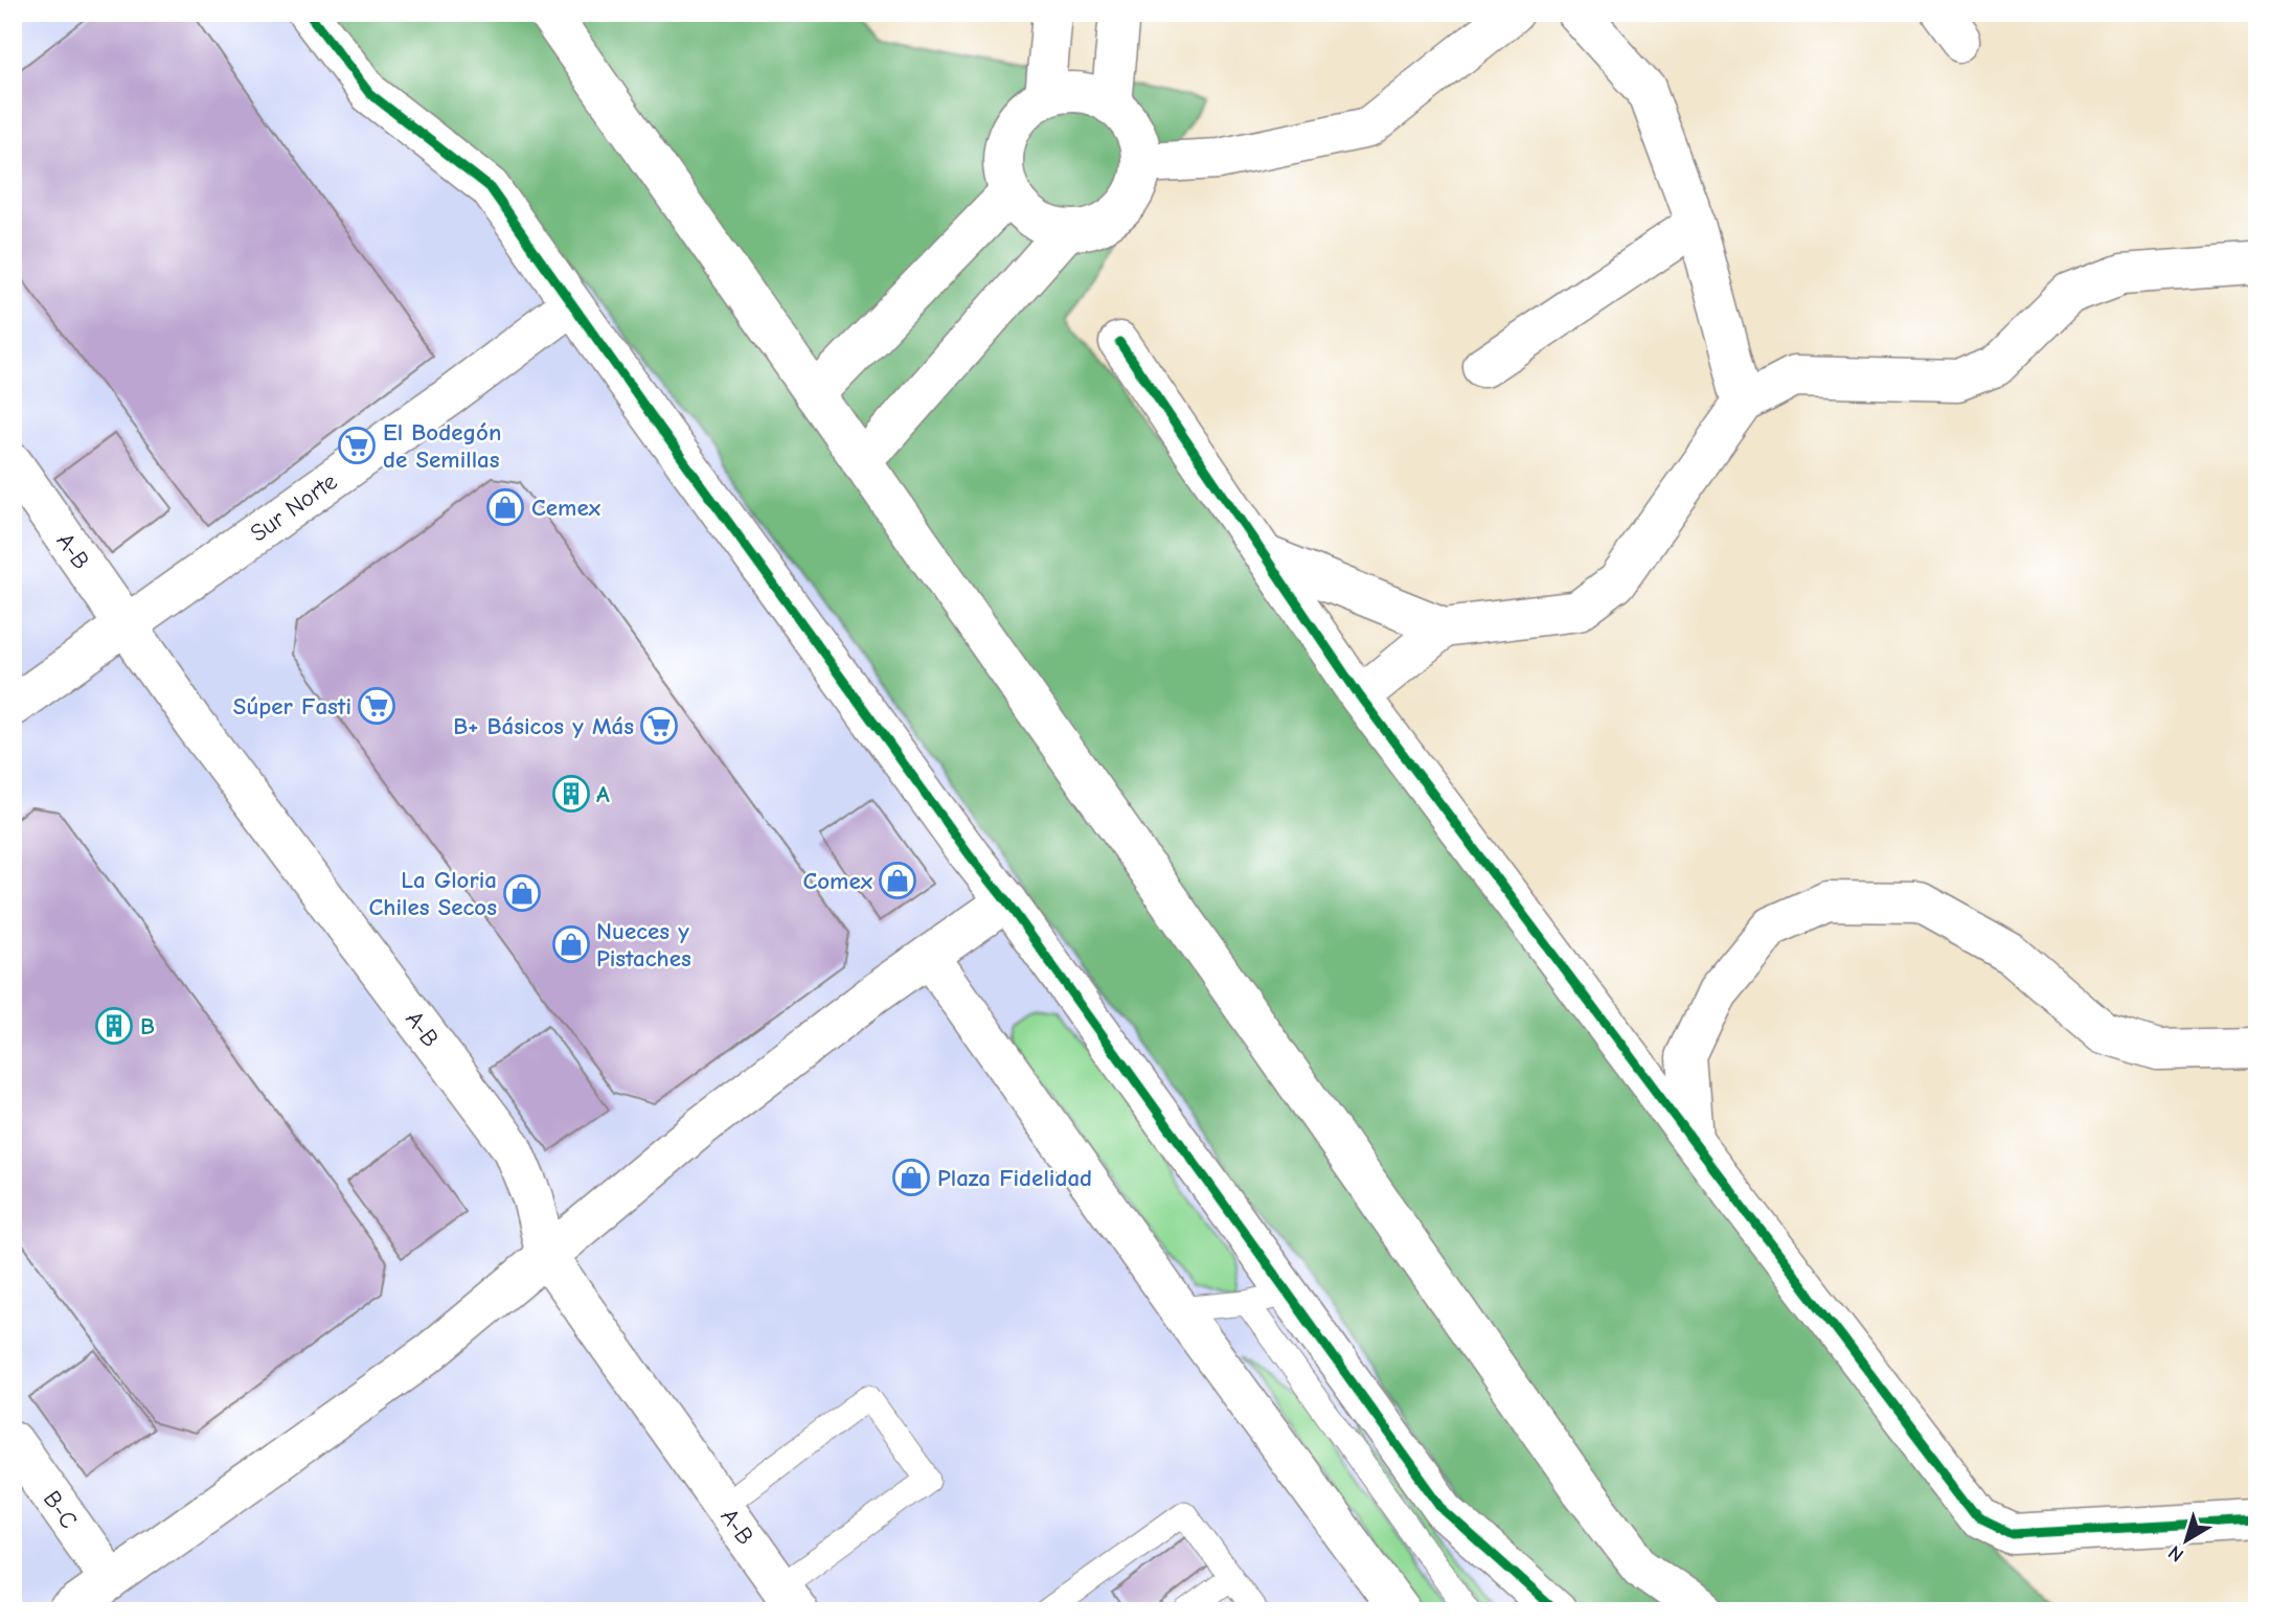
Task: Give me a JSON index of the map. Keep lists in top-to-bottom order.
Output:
{
  "streets": {
    "street": ["Sur Norte", "A-B", "B-C"]
  },
  "crossings": [
    ["Sur Norte", "A-B"]
  ],
  "places": {
    "supermarket": ["El Bodegón de Semillas", "Súper Fasti", "B+ Básicos y Más"],
    "shop": [
      "Cemex",
      "Comex",
      "La Gloria Chiles Secos",
      "Nueces y Pistaches",
      "Plaza Fidelidad"
    ],
    "building": ["A", "B"]
  },
  "north": "bottom left"
}
